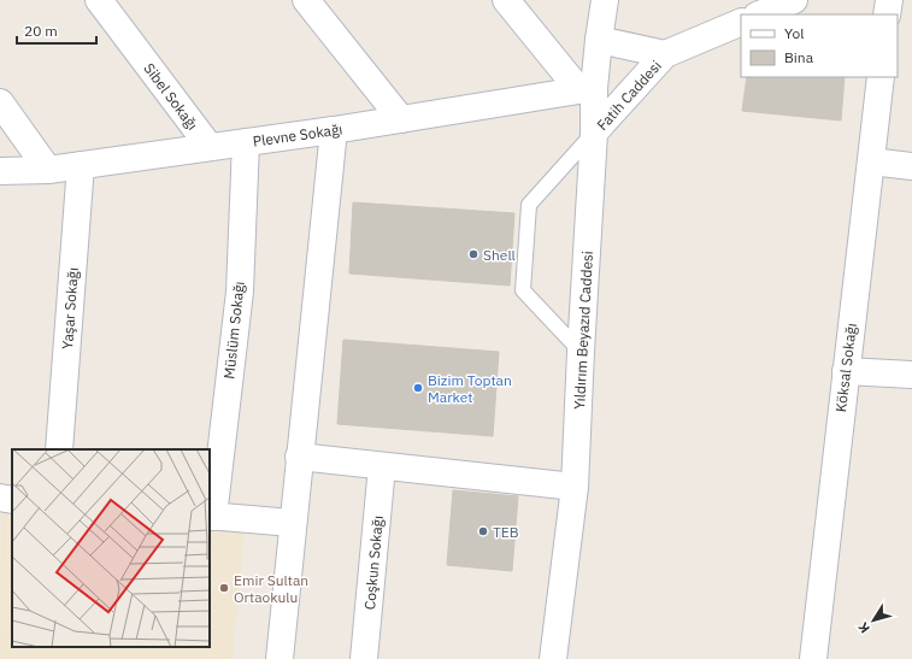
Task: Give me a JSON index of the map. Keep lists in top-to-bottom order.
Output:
{
  "streets": {
    "street": [
      "Fatih Caddesi",
      "Sibel Sokağı",
      "Plevne Sokağı",
      "Yaşar Sokağı",
      "Müslüm Sokağı",
      "Yıldırım Beyazıd Caddesi",
      "Köksal Sokağı",
      "Coşkun Sokağı"
    ]
  },
  "crossings": [
    ["Fatih Caddesi", "Yıldırım Beyazıd Caddesi"],
    ["Sibel Sokağı", "Plevne Sokağı"],
    ["Plevne Sokağı", "Yaşar Sokağı"],
    ["Plevne Sokağı", "Müslüm Sokağı"],
    ["Plevne Sokağı", "Yıldırım Beyazıd Caddesi"]
  ],
  "places": [
    "Shell",
    "Bizim Toptan Market",
    "TEB",
    "Emir Sultan Ortaokulu"
  ],
  "legend": ["Yol", "Bina"],
  "scale_bar": "20 m",
  "north": "bottom left"
}
